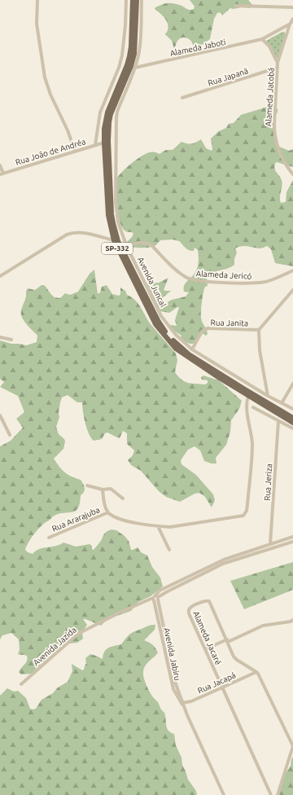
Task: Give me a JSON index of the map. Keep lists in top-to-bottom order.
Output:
{
  "streets": {
    "main road": ["SP-332"],
    "street": [
      "Alameda Jaboti",
      "Rua Japanã",
      "Alameda Jatobá",
      "Rua João de Andréa",
      "Alameda Jericó",
      "Avenida Juncal",
      "Rua Janita",
      "Rua Jeriza",
      "Rua Ararajuba",
      "Alameda Jacaré",
      "Avenida Jazida",
      "Avenida Jabiru",
      "Rua Jacapá"
    ]
  },
  "crossings": [
    ["Alameda Jaboti", "Alameda Jatobá"],
    ["Alameda Jaboti", "Avenida Juncal"],
    ["Rua Japanã", "Alameda Jatobá"],
    ["Rua João de Andréa", "SP-332"],
    ["Alameda Jericó", "Avenida Juncal"],
    ["Avenida Juncal", "Rua Janita"],
    ["Rua Jeriza", "Avenida Jazida"],
    ["Alameda Jacaré", "Rua Jacapá"],
    ["Avenida Jazida", "Avenida Jabiru"],
    ["Avenida Jabiru", "Rua Jacapá"]
  ]
}
